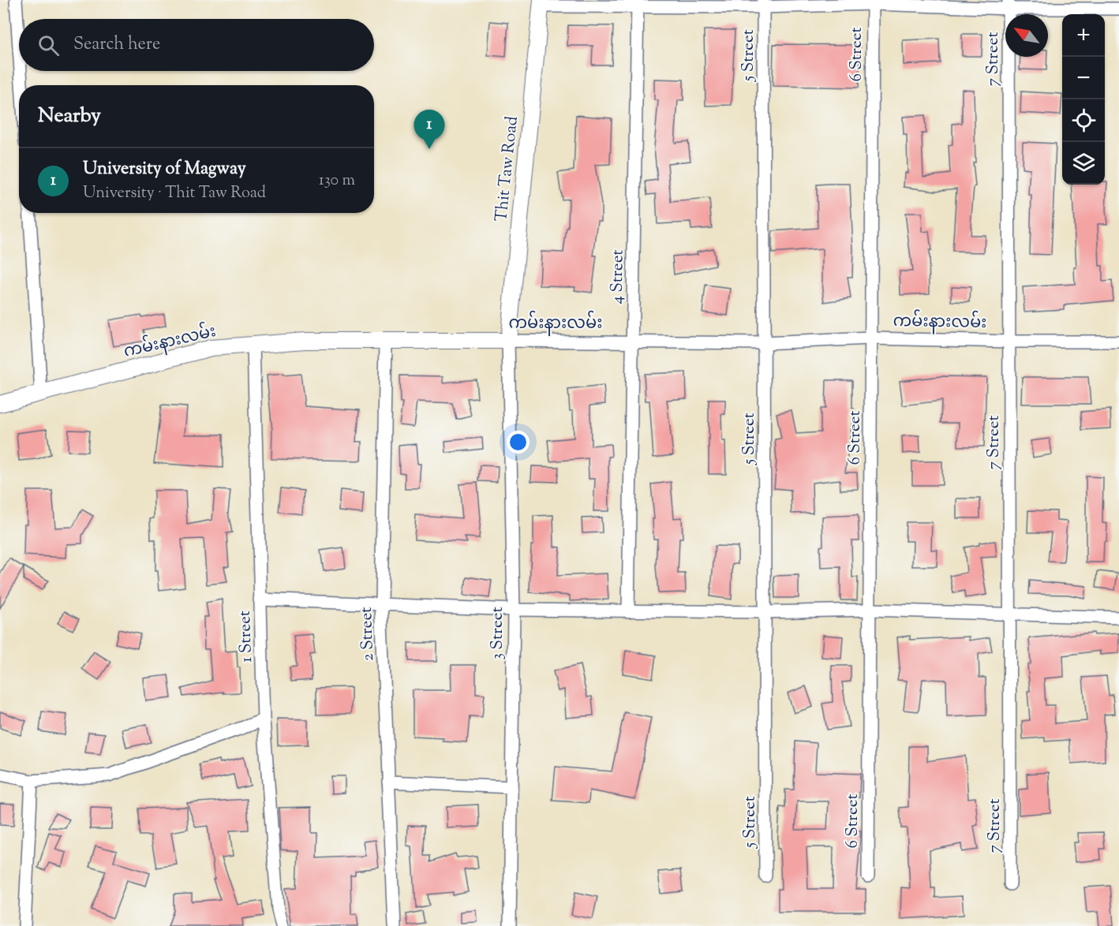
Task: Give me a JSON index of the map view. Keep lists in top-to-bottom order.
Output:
{
  "streets": {
    "street": [
      "6 Street",
      "5 Street",
      "7 Street",
      "Thit Taw Road",
      "4 Street",
      "ကမ်းနားလမ်း",
      "3 Street",
      "2 Street",
      "1 Street"
    ]
  },
  "crossings": [
    ["6 Street", "ကမ်းနားလမ်း"],
    ["5 Street", "ကမ်းနားလမ်း"],
    ["7 Street", "ကမ်းနားလမ်း"],
    ["Thit Taw Road", "ကမ်းနားလမ်း"],
    ["Thit Taw Road", "3 Street"],
    ["4 Street", "ကမ်းနားလမ်း"],
    ["ကမ်းနားလမ်း", "3 Street"],
    ["ကမ်းနားလမ်း", "2 Street"],
    ["ကမ်းနားလမ်း", "1 Street"]
  ],
  "north": "top left",
  "page": {
    "map_buttons": ["+", "−"],
    "search": "Search here",
    "heading": "Nearby",
    "pins": "1",
    "list": [
      {
        "mark": "1",
        "name": "University of Magway",
        "note": "University · Thit Taw Road",
        "value": "130 m"
      }
    ]
  }
}
